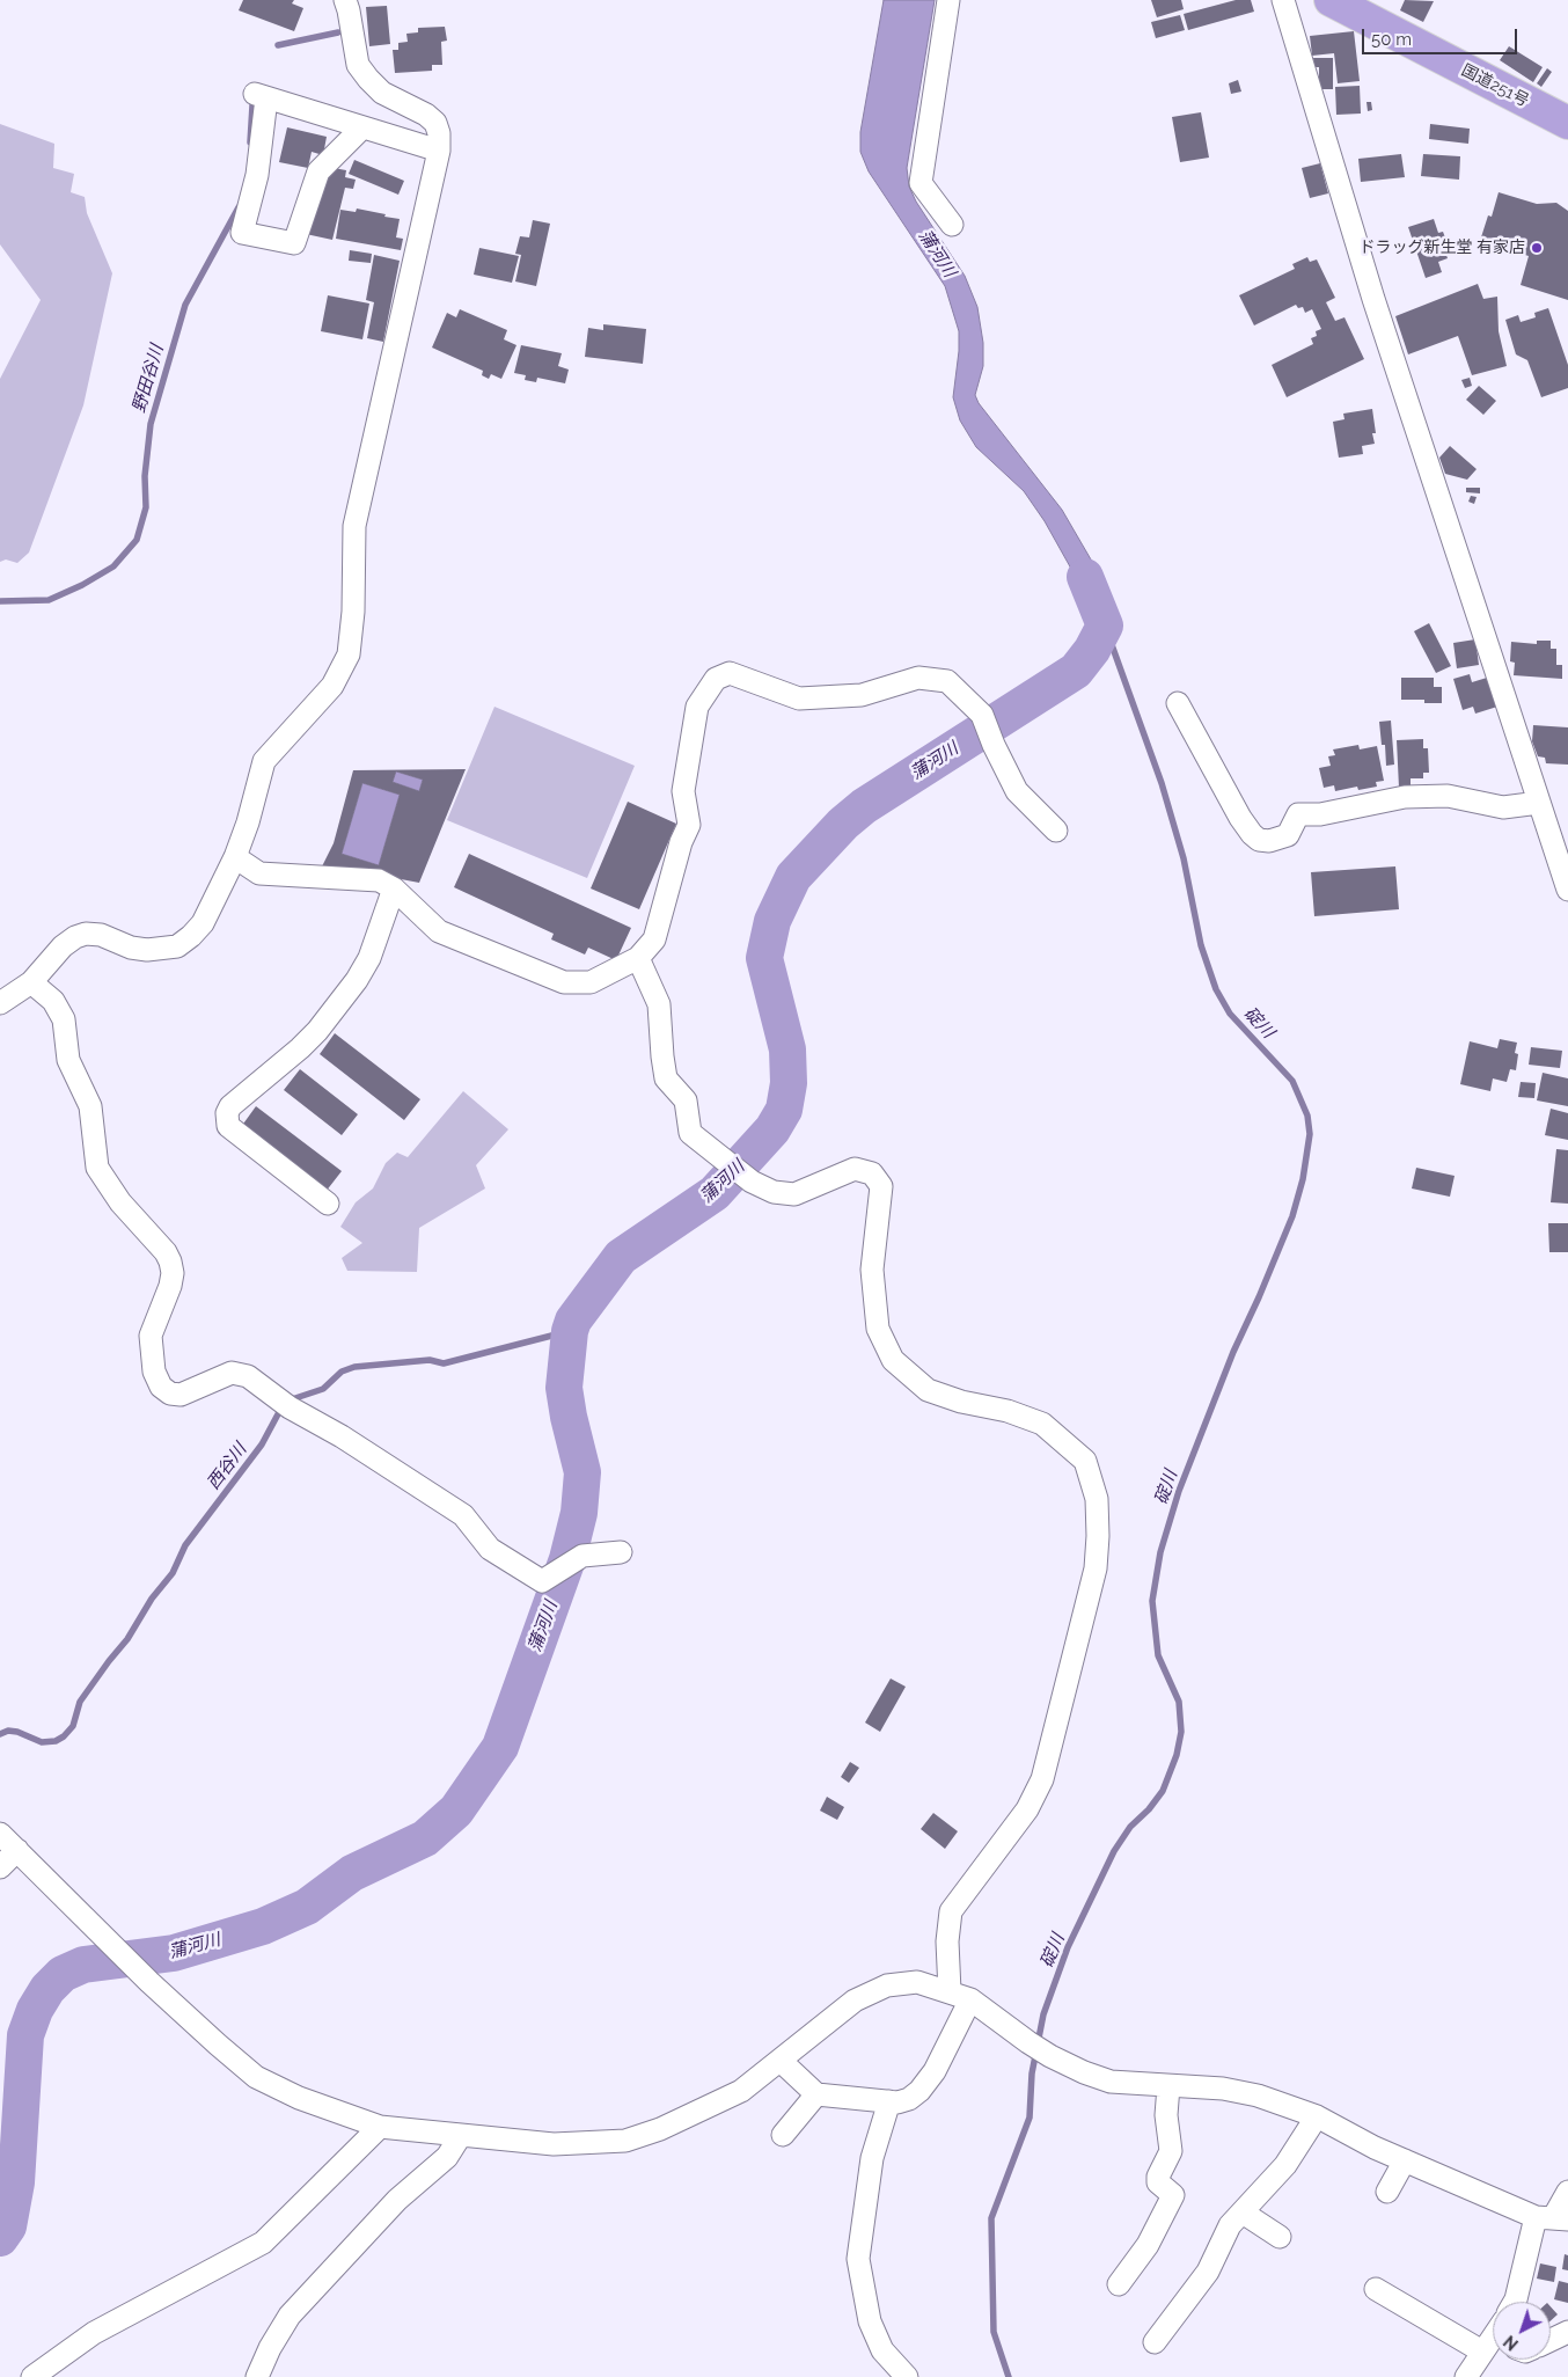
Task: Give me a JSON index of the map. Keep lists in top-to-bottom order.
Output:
{
  "streets": {
    "highway": ["国道251号"]
  },
  "water": [
    "蒲河川",
    "野田谷川",
    "碇川",
    "西谷川"
  ],
  "places": ["ドラッグ新生堂 有家店"],
  "scale_bar": "50 m",
  "north": "bottom left"
}
